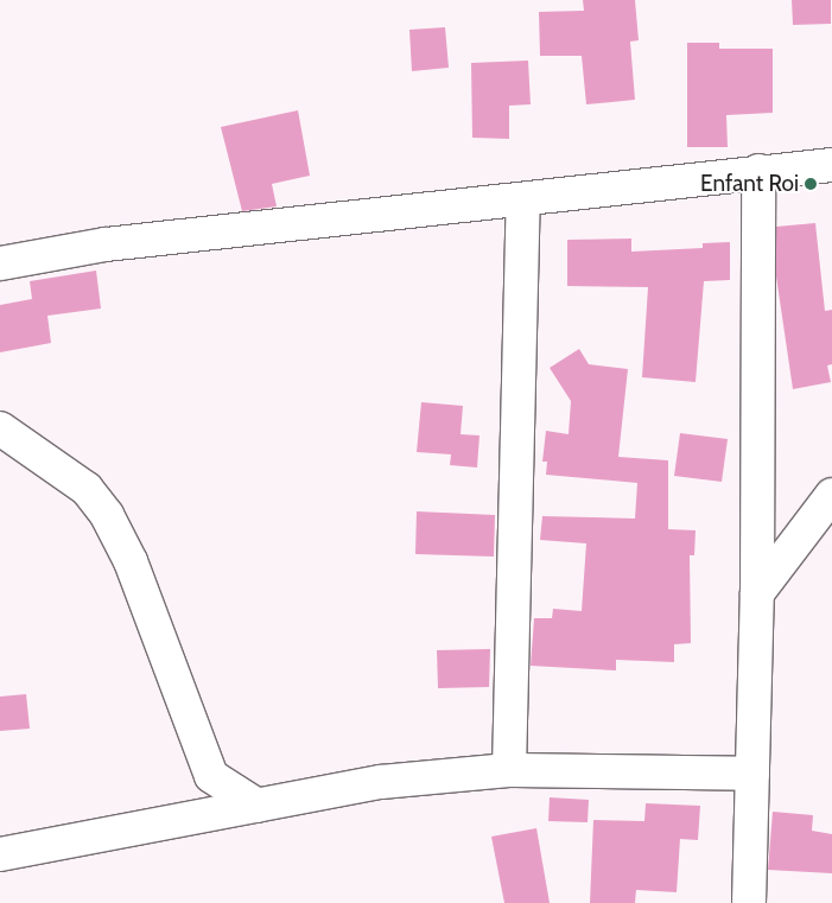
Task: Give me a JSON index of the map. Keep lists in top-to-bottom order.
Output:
{
  "places": ["Enfant Roi"]
}
